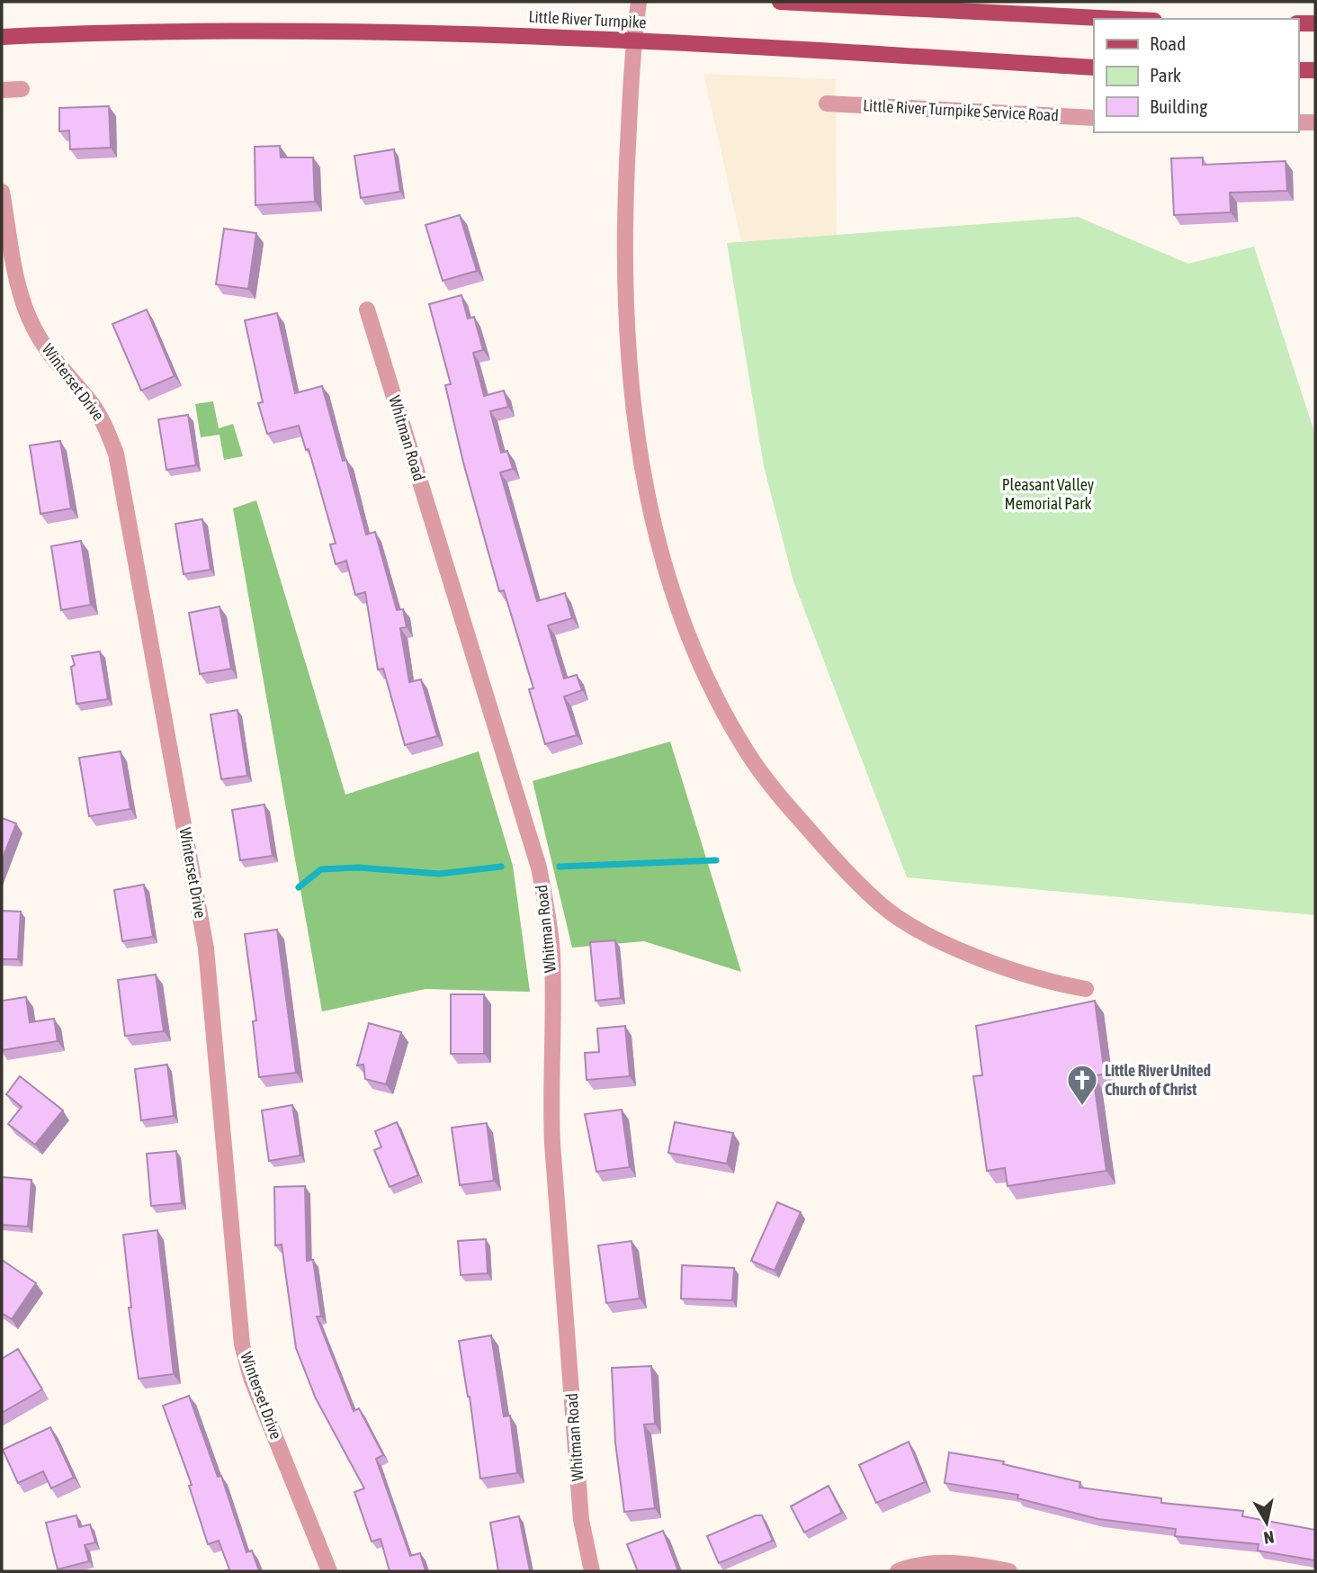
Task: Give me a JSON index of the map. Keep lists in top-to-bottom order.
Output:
{
  "streets": {
    "main road": ["Little River Turnpike"],
    "street": ["Little River Turnpike Service Road", "Winterset Drive", "Whitman Road"]
  },
  "parks": ["Pleasant Valley Memorial Park"],
  "places": {
    "church": ["Little River United Church of Christ"]
  },
  "legend": ["Road", "Park", "Building"],
  "north": "bottom"
}
